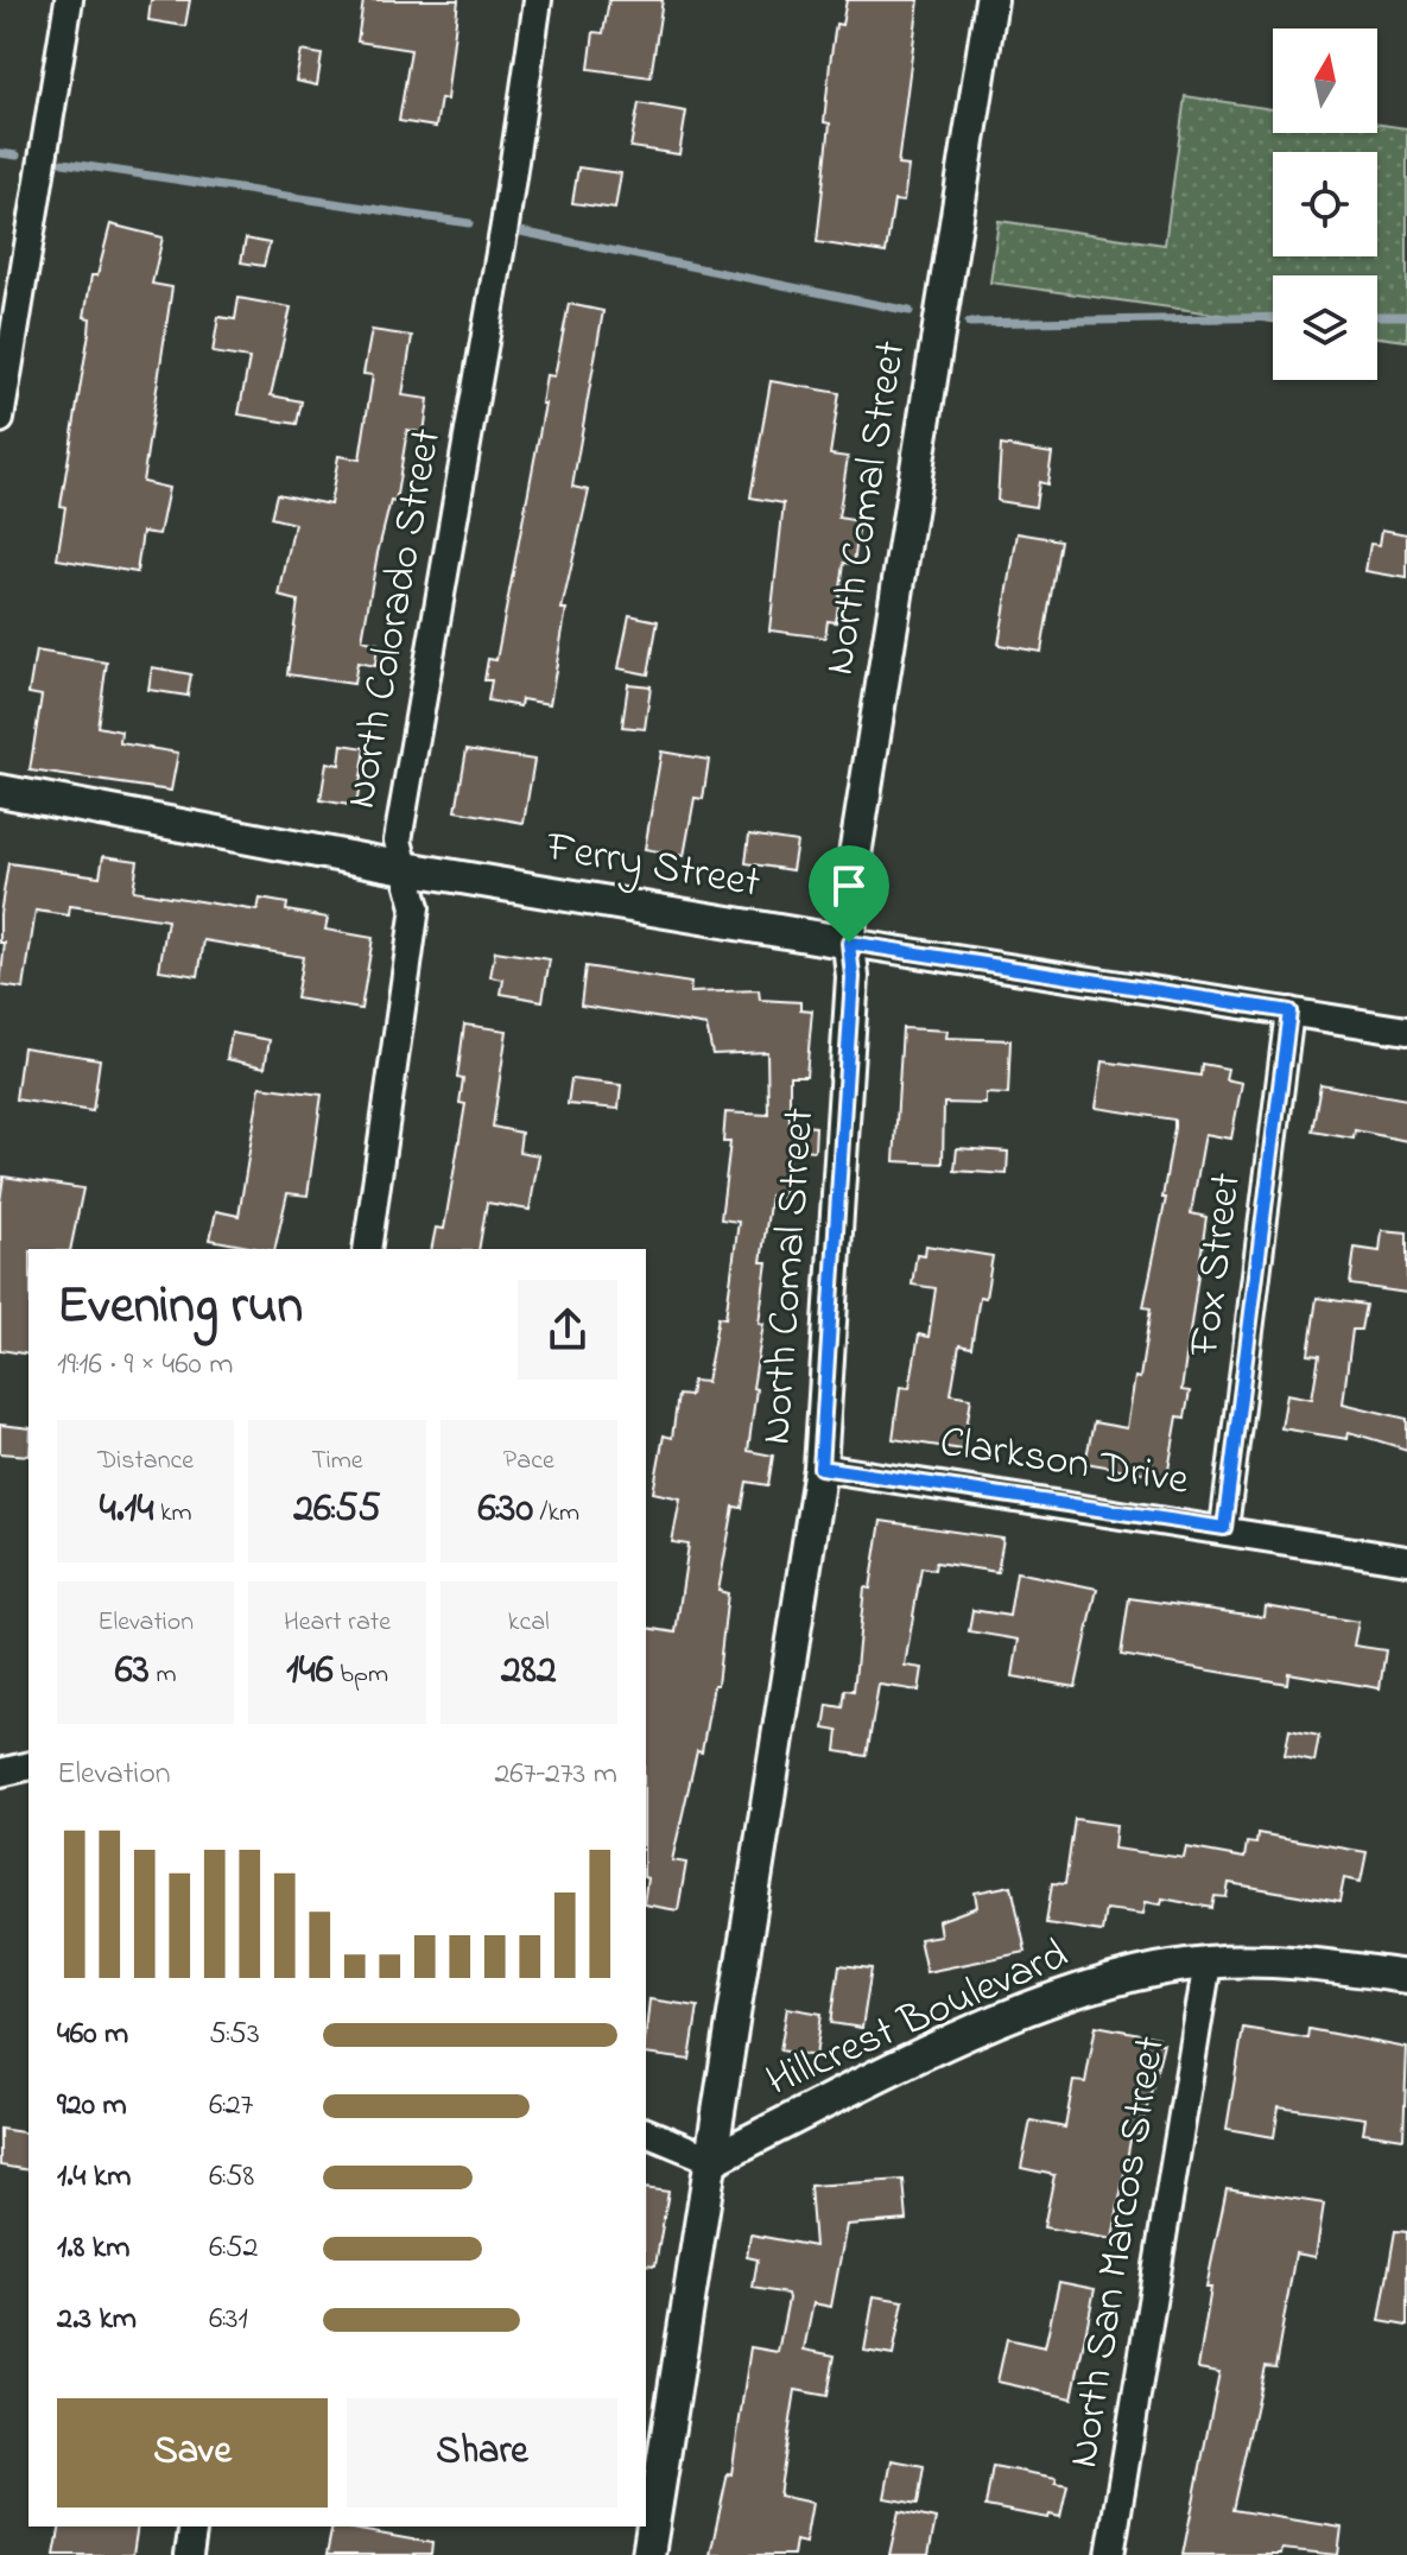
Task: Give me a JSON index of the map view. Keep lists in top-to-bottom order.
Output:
{
  "streets": {
    "street": [
      "North Comal Street",
      "North Colorado Street",
      "Ferry Street",
      "Fox Street",
      "Clarkson Drive",
      "Hillcrest Boulevard",
      "North San Marcos Street"
    ]
  },
  "crossings": [
    ["North Comal Street", "Ferry Street"],
    ["North Comal Street", "Clarkson Drive"],
    ["North Comal Street", "Hillcrest Boulevard"],
    ["North Colorado Street", "Ferry Street"],
    ["Ferry Street", "Fox Street"],
    ["Fox Street", "Clarkson Drive"],
    ["Hillcrest Boulevard", "North San Marcos Street"]
  ],
  "north": "top",
  "page": {
    "heading": ["Evening run", "19:16 · 9 × 460 m"],
    "stats": [
      ["Distance", "4.14 km"],
      ["Time", "26:55"],
      ["Pace", "6:30 /km"],
      ["Elevation", "63 m"],
      ["Heart rate", "146 bpm"],
      ["kcal", "282"]
    ],
    "chart": ["Elevation", "267–273 m"],
    "list": [
      {
        "name": "460 m",
        "note": "5:53"
      },
      {
        "name": "920 m",
        "note": "6:27"
      },
      {
        "name": "1.4 km",
        "note": "6:58"
      },
      {
        "name": "1.8 km",
        "note": "6:52"
      },
      {
        "name": "2.3 km",
        "note": "6:31"
      }
    ],
    "buttons": ["Save", "Share"]
  }
}
